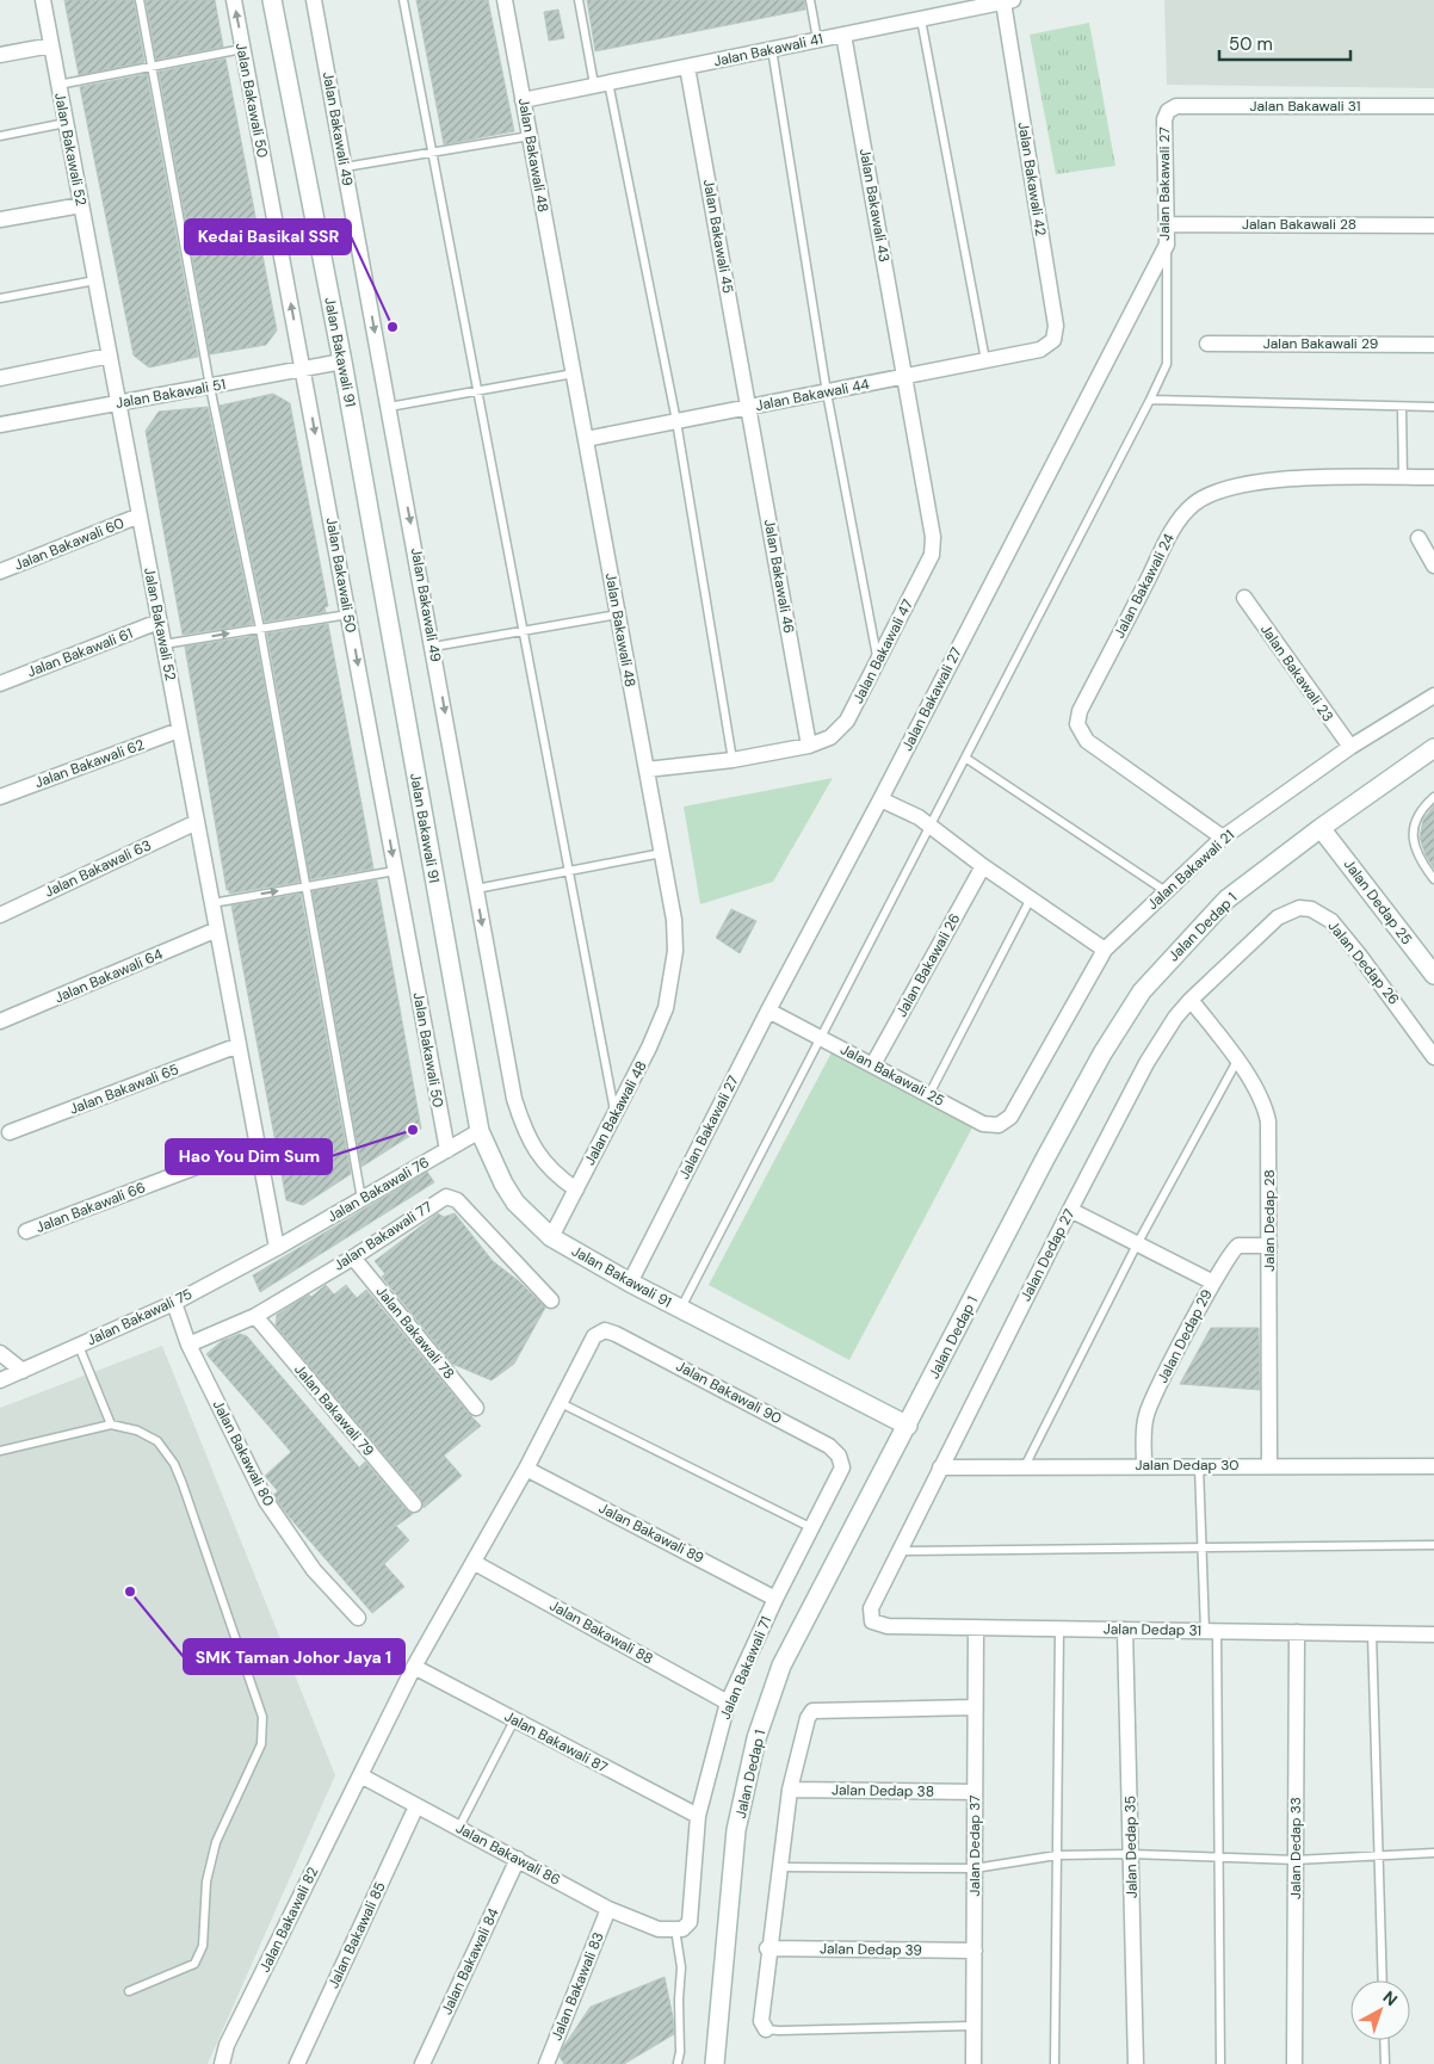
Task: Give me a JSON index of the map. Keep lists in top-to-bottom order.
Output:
{
  "streets": {
    "main road": ["Jalan Bakawali 91", "Jalan Dedap 25", "Jalan Dedap 1"],
    "street": [
      "Jalan Bakawali 41",
      "Jalan Bakawali 50",
      "Jalan Bakawali 31",
      "Jalan Bakawali 49",
      "Jalan Bakawali 52",
      "Jalan Bakawali 48",
      "Jalan Bakawali 42",
      "Jalan Bakawali 27",
      "Jalan Bakawali 43",
      "Jalan Bakawali 28",
      "Jalan Bakawali 45",
      "Jalan Bakawali 29",
      "Jalan Bakawali 51",
      "Jalan Bakawali 44",
      "Jalan Bakawali 60",
      "Jalan Bakawali 46",
      "Jalan Bakawali 24",
      "Jalan Bakawali 47",
      "Jalan Bakawali 61",
      "Jalan Bakawali 23",
      "Jalan Bakawali 62",
      "Jalan Bakawali 63",
      "Jalan Bakawali 21",
      "Jalan Dedap 26",
      "Jalan Bakawali 26",
      "Jalan Bakawali 64",
      "Jalan Bakawali 25",
      "Jalan Bakawali 65",
      "Jalan Bakawali 76",
      "Jalan Bakawali 66",
      "Jalan Dedap 28",
      "Jalan Bakawali 77",
      "Jalan Dedap 27",
      "Jalan Bakawali 75",
      "Jalan Bakawali 78",
      "Jalan Dedap 29",
      "Jalan Bakawali 90",
      "Jalan Bakawali 79",
      "Jalan Bakawali 80",
      "Jalan Dedap 30",
      "Jalan Bakawali 89",
      "Jalan Dedap 31",
      "Jalan Bakawali 88",
      "Jalan Bakawali 71",
      "Jalan Bakawali 87",
      "Jalan Dedap 38",
      "Jalan Dedap 37",
      "Jalan Dedap 35",
      "Jalan Dedap 33",
      "Jalan Bakawali 86",
      "Jalan Bakawali 82",
      "Jalan Bakawali 85",
      "Jalan Dedap 39",
      "Jalan Bakawali 84",
      "Jalan Bakawali 83"
    ]
  },
  "crossings": [
    ["Jalan Bakawali 41", "Jalan Bakawali 48"],
    ["Jalan Bakawali 41", "Jalan Bakawali 42"],
    ["Jalan Bakawali 41", "Jalan Bakawali 43"],
    ["Jalan Bakawali 41", "Jalan Bakawali 45"],
    ["Jalan Bakawali 50", "Jalan Bakawali 51"],
    ["Jalan Bakawali 50", "Jalan Bakawali 76"],
    ["Jalan Bakawali 31", "Jalan Bakawali 27"],
    ["Jalan Bakawali 49", "Jalan Bakawali 48"],
    ["Jalan Bakawali 52", "Jalan Bakawali 51"],
    ["Jalan Bakawali 52", "Jalan Bakawali 60"],
    ["Jalan Bakawali 52", "Jalan Bakawali 61"],
    ["Jalan Bakawali 52", "Jalan Bakawali 62"],
    ["Jalan Bakawali 52", "Jalan Bakawali 63"],
    ["Jalan Bakawali 52", "Jalan Bakawali 64"],
    ["Jalan Bakawali 52", "Jalan Bakawali 65"],
    ["Jalan Bakawali 52", "Jalan Bakawali 76"],
    ["Jalan Bakawali 52", "Jalan Bakawali 66"],
    ["Jalan Bakawali 52", "Jalan Bakawali 75"],
    ["Jalan Bakawali 48", "Jalan Bakawali 91"],
    ["Jalan Bakawali 48", "Jalan Bakawali 44"],
    ["Jalan Bakawali 48", "Jalan Bakawali 47"],
    ["Jalan Bakawali 42", "Jalan Bakawali 44"],
    ["Jalan Bakawali 27", "Jalan Bakawali 28"],
    ["Jalan Bakawali 27", "Jalan Bakawali 91"],
    ["Jalan Bakawali 27", "Jalan Bakawali 25"],
    ["Jalan Bakawali 43", "Jalan Bakawali 44"],
    ["Jalan Bakawali 43", "Jalan Bakawali 47"],
    ["Jalan Bakawali 45", "Jalan Bakawali 44"],
    ["Jalan Bakawali 45", "Jalan Bakawali 46"],
    ["Jalan Bakawali 91", "Jalan Bakawali 51"],
    ["Jalan Bakawali 91", "Jalan Dedap 1"],
    ["Jalan Bakawali 91", "Jalan Bakawali 76"],
    ["Jalan Bakawali 44", "Jalan Bakawali 46"],
    ["Jalan Bakawali 44", "Jalan Bakawali 47"],
    ["Jalan Bakawali 46", "Jalan Bakawali 47"],
    ["Jalan Bakawali 24", "Jalan Bakawali 21"],
    ["Jalan Bakawali 23", "Jalan Bakawali 21"],
    ["Jalan Bakawali 21", "Jalan Bakawali 25"],
    ["Jalan Dedap 25", "Jalan Dedap 1"],
    ["Jalan Dedap 26", "Jalan Dedap 27"],
    ["Jalan Bakawali 26", "Jalan Bakawali 25"],
    ["Jalan Bakawali 76", "Jalan Bakawali 75"],
    ["Jalan Dedap 28", "Jalan Dedap 27"],
    ["Jalan Dedap 28", "Jalan Dedap 29"],
    ["Jalan Dedap 28", "Jalan Dedap 30"],
    ["Jalan Bakawali 77", "Jalan Bakawali 78"],
    ["Jalan Bakawali 77", "Jalan Bakawali 79"],
    ["Jalan Bakawali 77", "Jalan Bakawali 80"],
    ["Jalan Dedap 27", "Jalan Dedap 30"],
    ["Jalan Dedap 27", "Jalan Dedap 31"],
    ["Jalan Bakawali 75", "Jalan Bakawali 80"],
    ["Jalan Dedap 29", "Jalan Dedap 30"],
    ["Jalan Bakawali 90", "Jalan Bakawali 71"],
    ["Jalan Bakawali 90", "Jalan Bakawali 82"],
    ["Jalan Bakawali 89", "Jalan Bakawali 71"],
    ["Jalan Bakawali 89", "Jalan Bakawali 82"],
    ["Jalan Dedap 31", "Jalan Dedap 37"],
    ["Jalan Dedap 31", "Jalan Dedap 35"],
    ["Jalan Dedap 31", "Jalan Dedap 33"],
    ["Jalan Bakawali 88", "Jalan Bakawali 71"],
    ["Jalan Bakawali 88", "Jalan Bakawali 82"],
    ["Jalan Bakawali 71", "Jalan Bakawali 87"],
    ["Jalan Bakawali 71", "Jalan Bakawali 86"],
    ["Jalan Bakawali 87", "Jalan Bakawali 82"],
    ["Jalan Dedap 38", "Jalan Dedap 37"],
    ["Jalan Dedap 37", "Jalan Dedap 39"],
    ["Jalan Bakawali 86", "Jalan Bakawali 82"],
    ["Jalan Bakawali 86", "Jalan Bakawali 85"],
    ["Jalan Bakawali 86", "Jalan Bakawali 84"],
    ["Jalan Bakawali 86", "Jalan Bakawali 83"]
  ],
  "one_way": ["Jalan Bakawali 49"],
  "places": ["Kedai Basikal SSR", "Hao You Dim Sum", "SMK Taman Johor Jaya 1"],
  "scale_bar": "50 m",
  "north": "top right"
}
